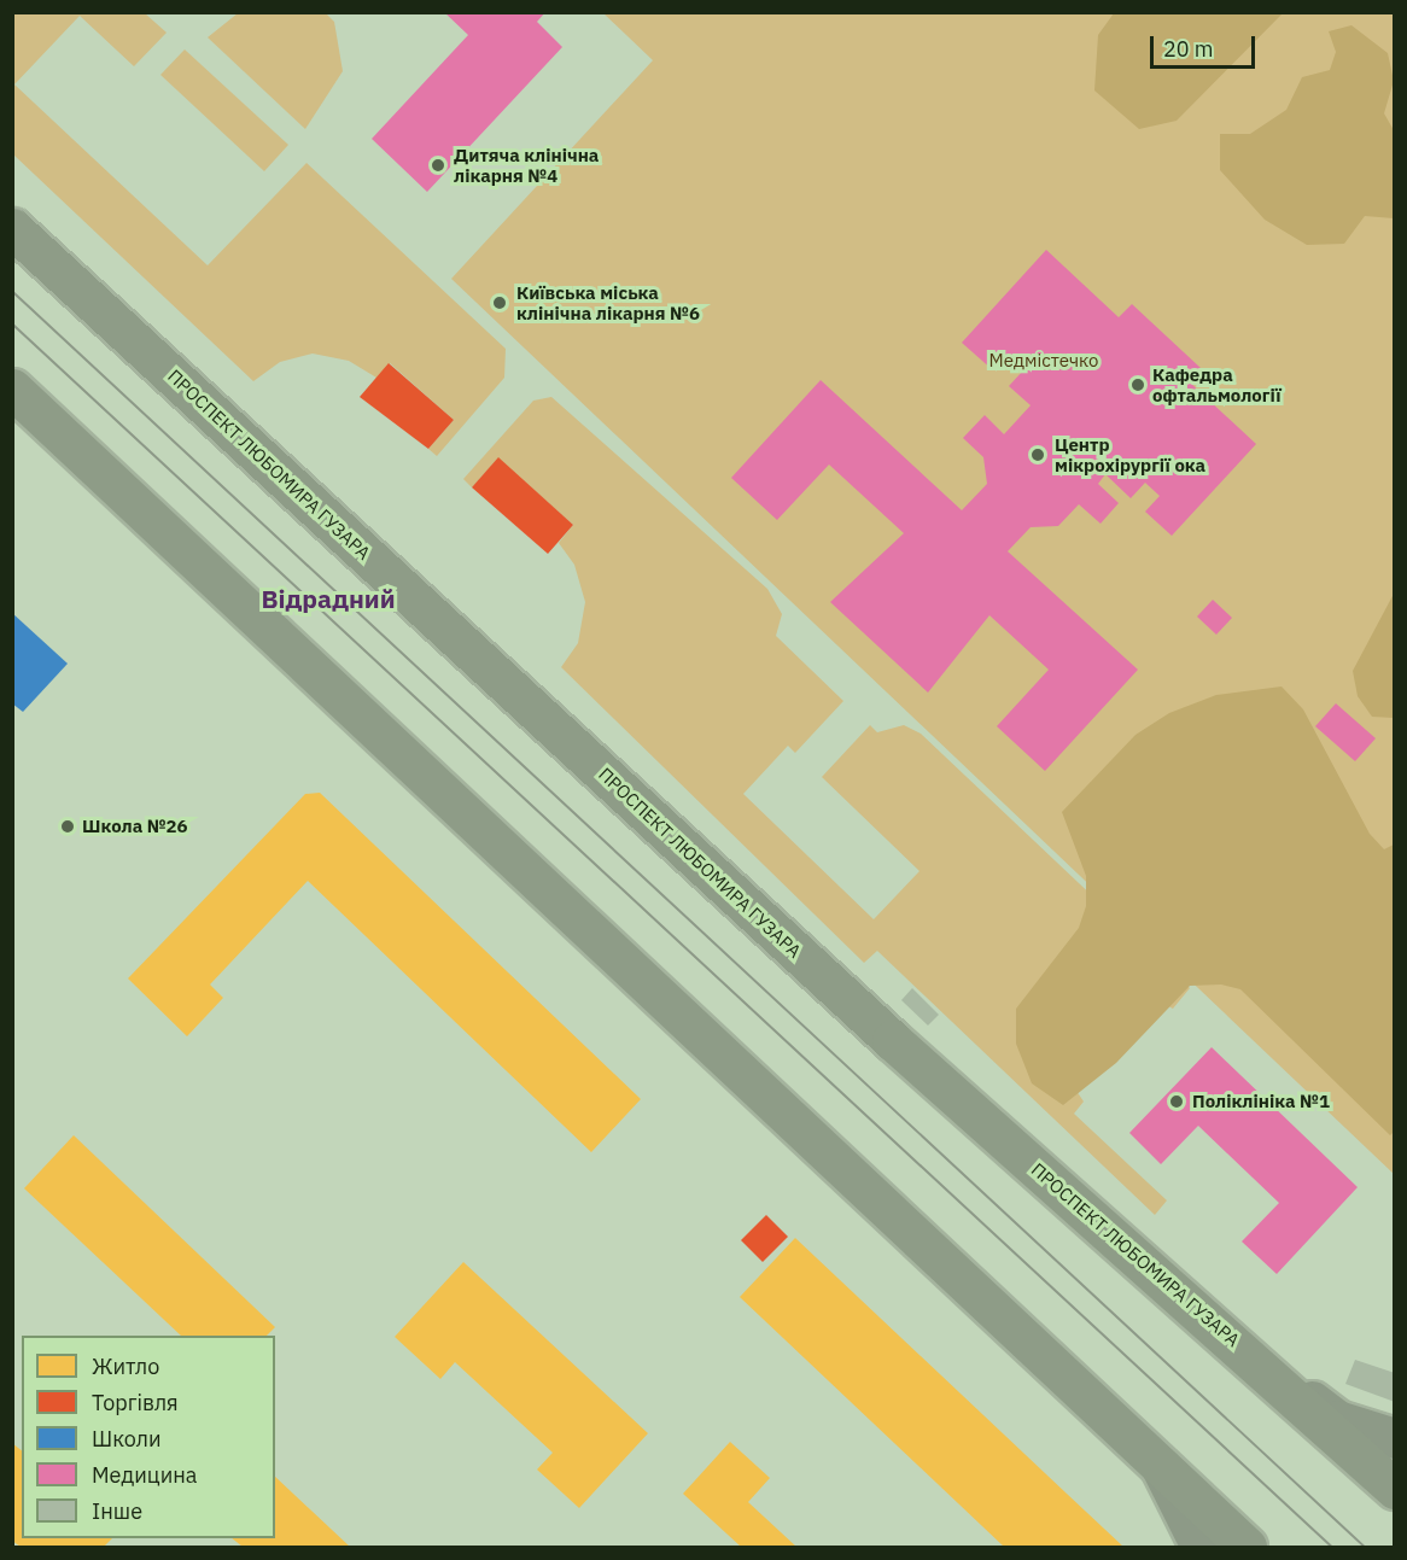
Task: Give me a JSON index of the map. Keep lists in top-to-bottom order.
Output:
{
  "streets": {
    "main road": ["ПРОСПЕКТ ЛЮБОМИРА ГУЗАРА"]
  },
  "districts": ["Відрадний"],
  "parks": ["Медмістечко"],
  "places": [
    "Дитяча клінічна лікарня №4",
    "Київська міська клінічна лікарня №6",
    "Кафедра офтальмології",
    "Центр мікрохірургії ока",
    "Школа №26",
    "Поліклініка №1"
  ],
  "legend": [
    "Житло",
    "Торгівля",
    "Школи",
    "Медицина",
    "Інше"
  ],
  "scale_bar": "20 m"
}
